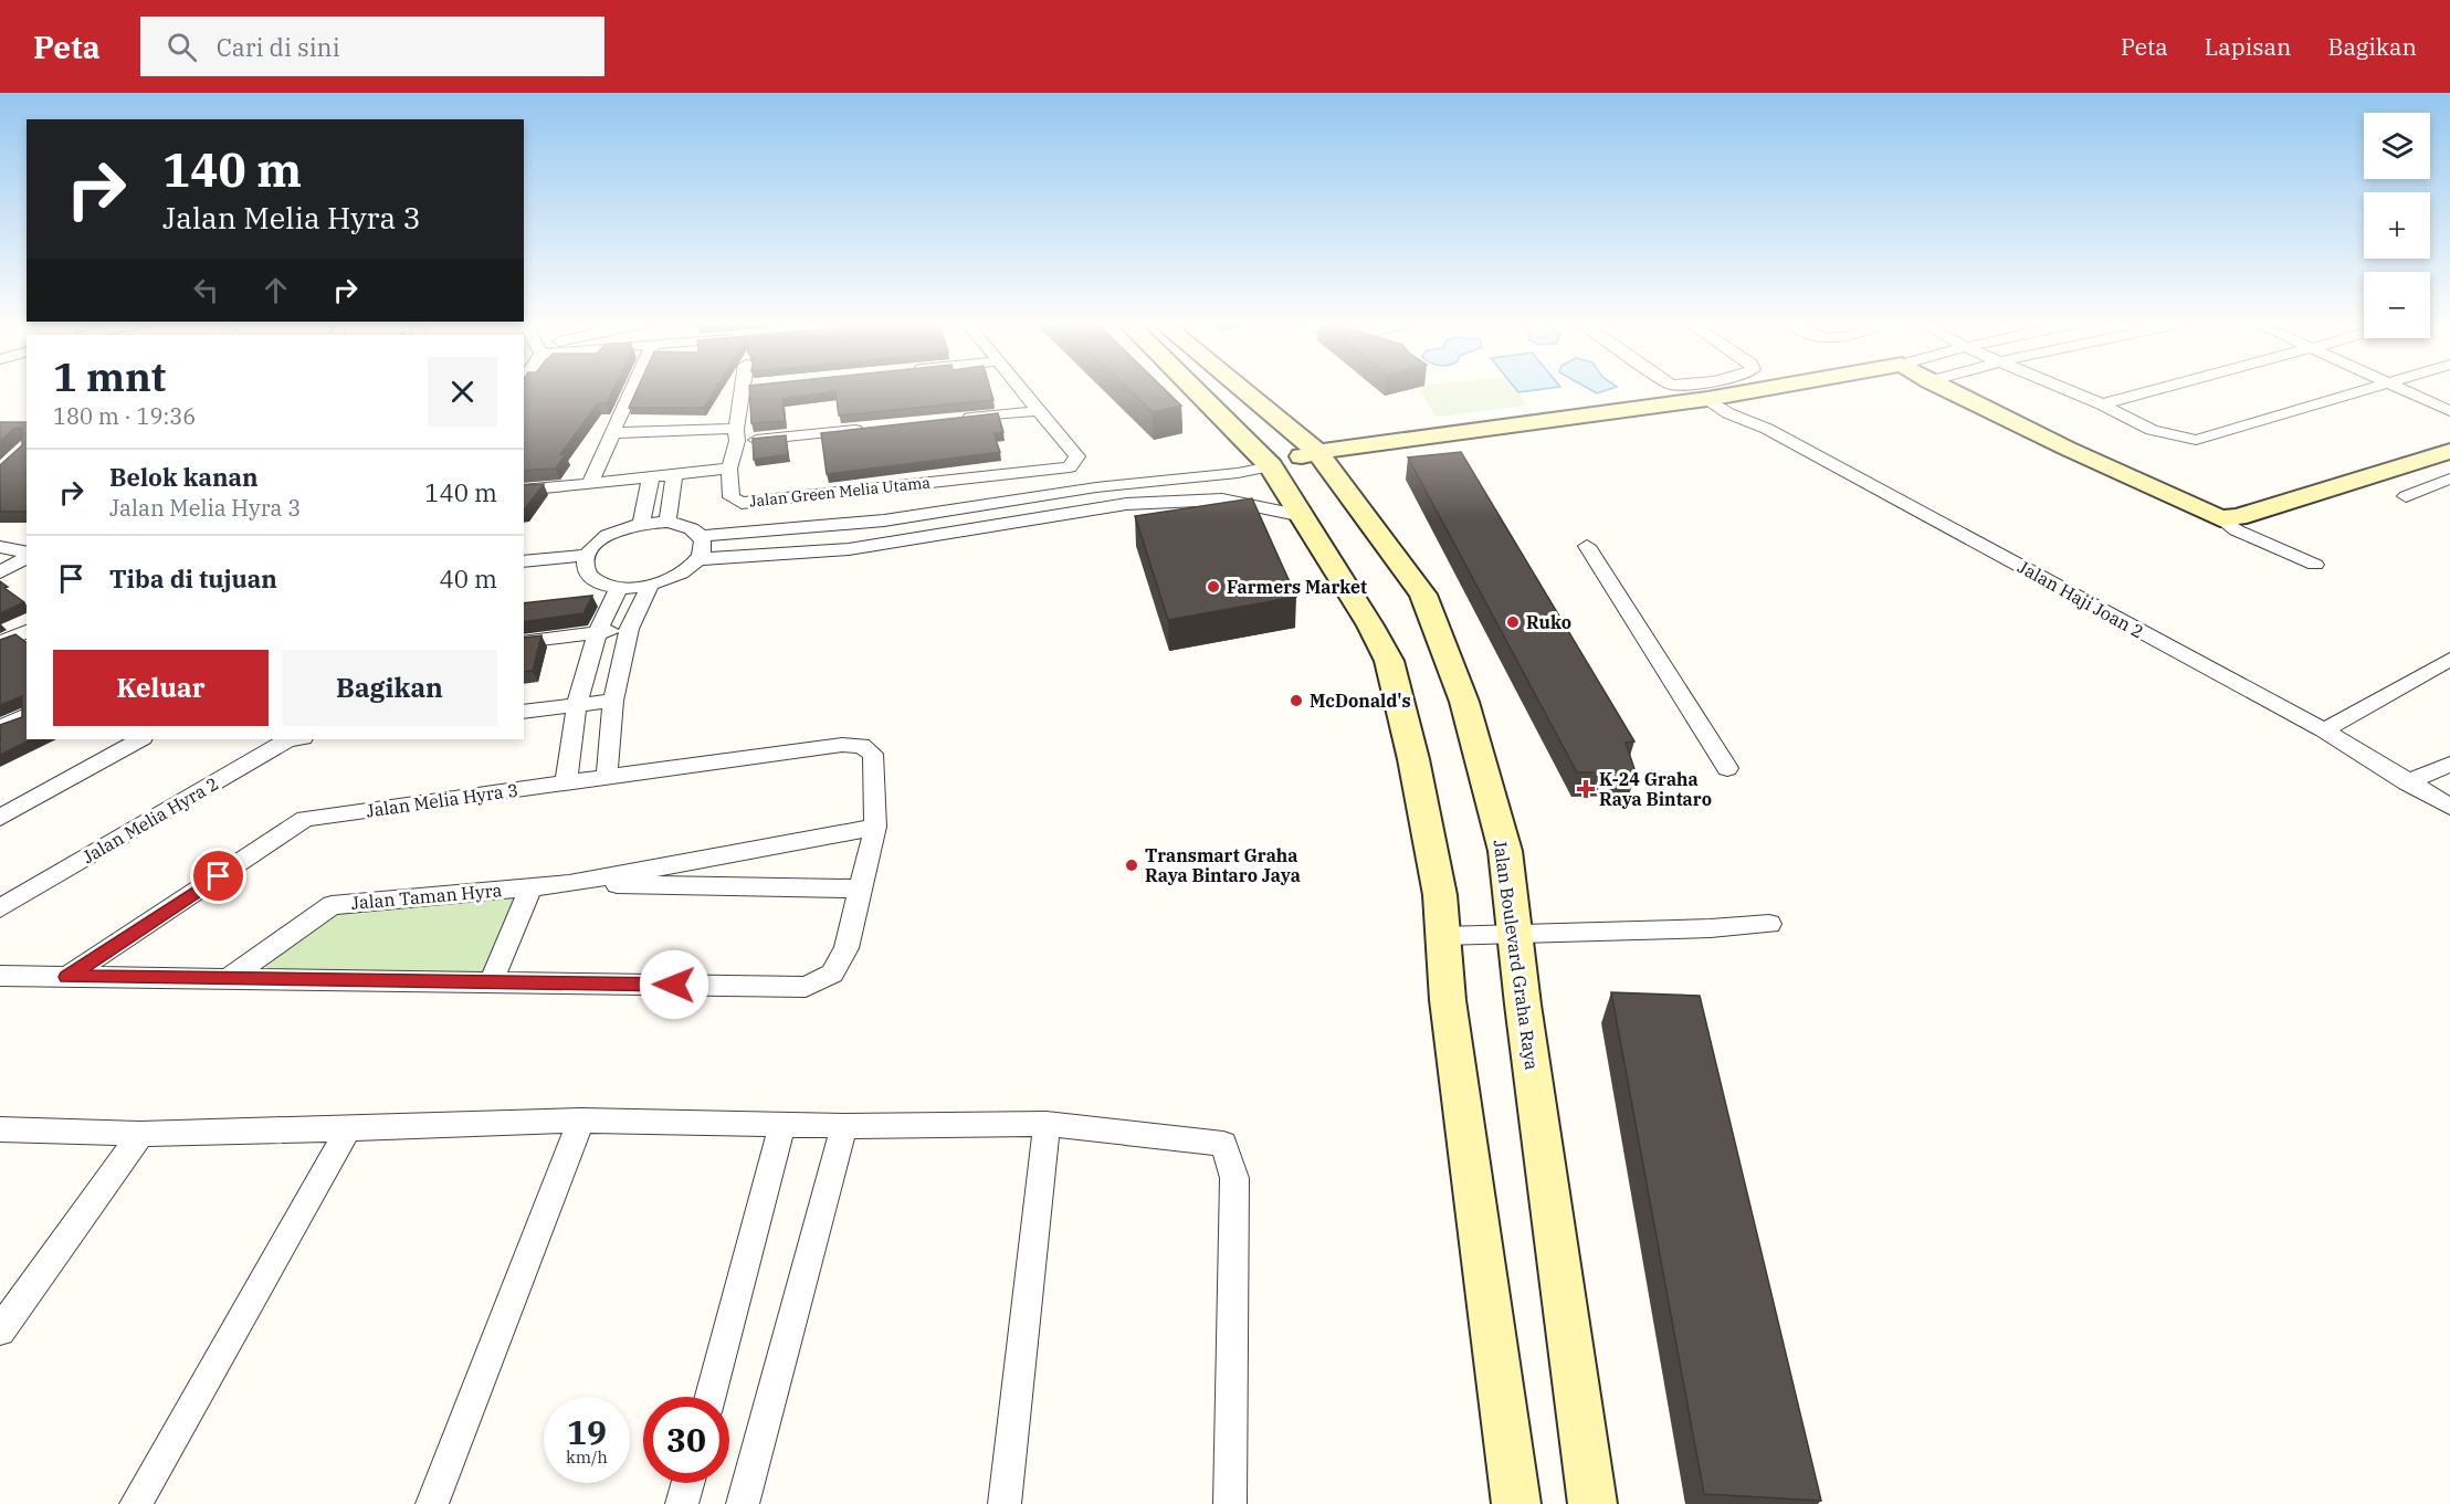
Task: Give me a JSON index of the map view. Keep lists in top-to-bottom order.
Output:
{
  "streets": {
    "main road": ["Jalan Boulevard Graha Raya"],
    "street": [
      "Jalan Green Melia Utama",
      "Jalan Haji Joan 2",
      "Jalan Melia Hyra 3",
      "Jalan Melia Hyra 2",
      "Jalan Taman Hyra"
    ]
  },
  "crossings": [
    ["Jalan Melia Hyra 3", "Jalan Taman Hyra"]
  ],
  "places": {
    "other": [
      "Farmers Market",
      "Ruko",
      "McDonald's",
      "Transmart Graha Raya Bintaro Jaya"
    ],
    "health": ["K-24 Graha Raya Bintaro"]
  },
  "page": {
    "header": "Peta",
    "search": "Cari di sini",
    "nav": ["Peta", "Lapisan", "Bagikan"],
    "map_buttons": ["+", "−"],
    "turn": ["140 m", "Jalan Melia Hyra 3"],
    "heading": ["1 mnt", "180 m · 19:36"],
    "list": [
      {
        "name": "Belok kanan",
        "note": "Jalan Melia Hyra 3",
        "value": "140 m"
      },
      {
        "name": "Tiba di tujuan",
        "value": "40 m"
      }
    ],
    "buttons": ["Keluar", "Bagikan"],
    "speed": "19 km/h",
    "limit": "30"
  }
}
